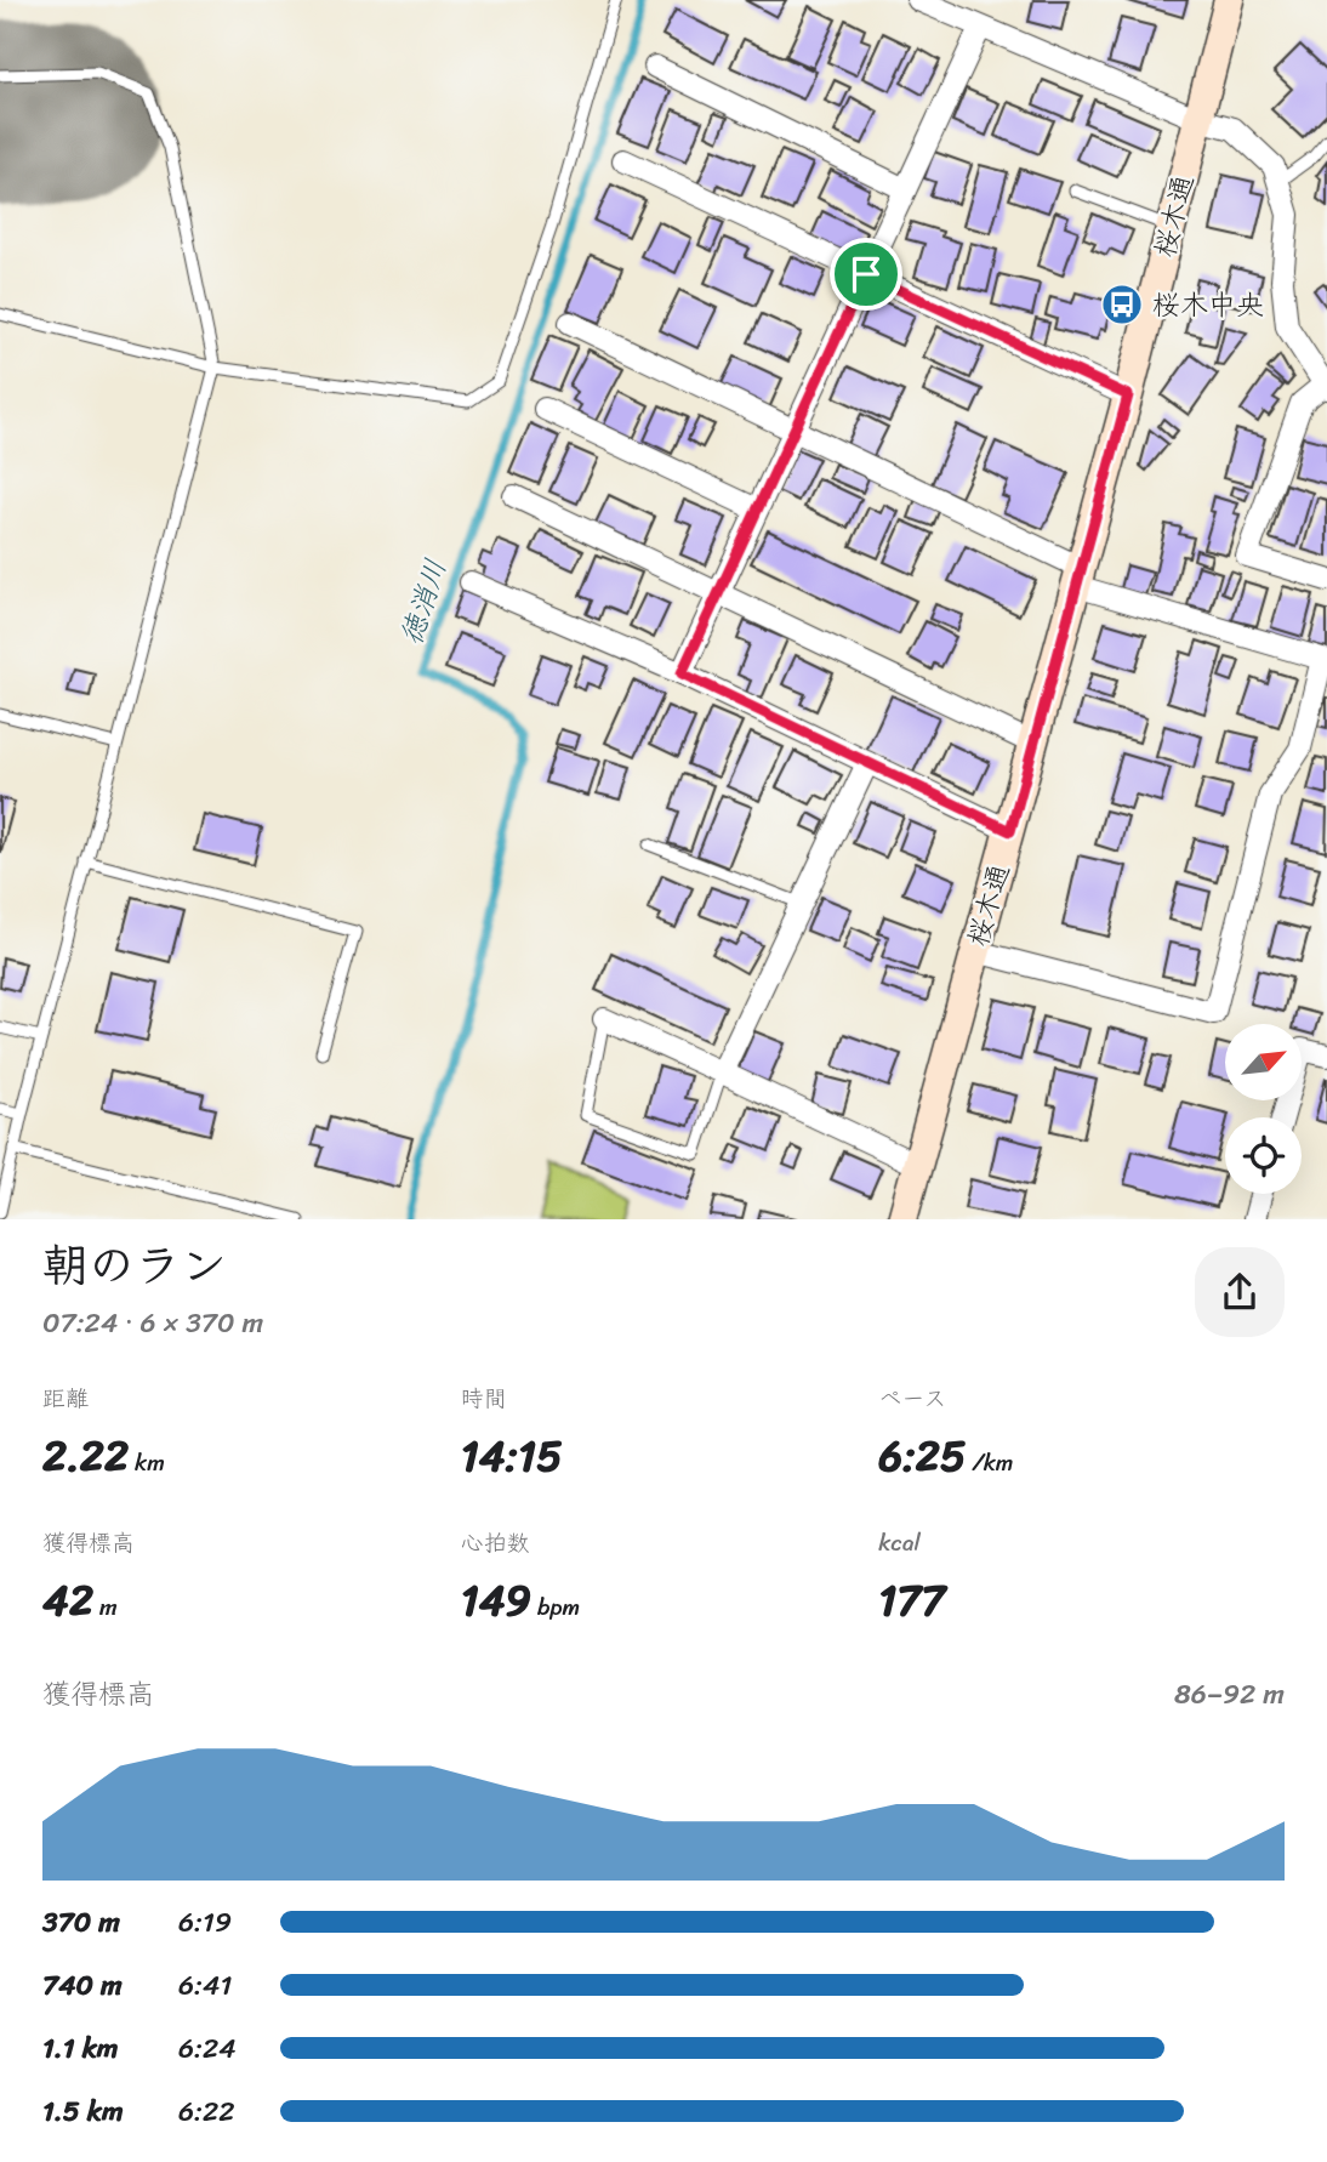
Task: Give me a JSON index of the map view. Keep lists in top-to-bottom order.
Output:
{
  "streets": {
    "street": ["桜木通"]
  },
  "water": ["徳消川"],
  "places": {
    "bus stop": ["桜木中央"]
  },
  "north": "top right",
  "page": {
    "heading": ["朝のラン", "07:24 · 6 × 370 m"],
    "stats": [
      ["距離", "2.22 km"],
      ["時間", "14:15"],
      ["ペース", "6:25 /km"],
      ["獲得標高", "42 m"],
      ["心拍数", "149 bpm"],
      ["kcal", "177"]
    ],
    "chart": ["獲得標高", "86–92 m"],
    "list": [
      {
        "name": "370 m",
        "note": "6:19"
      },
      {
        "name": "740 m",
        "note": "6:41"
      },
      {
        "name": "1.1 km",
        "note": "6:24"
      },
      {
        "name": "1.5 km",
        "note": "6:22"
      }
    ]
  }
}
